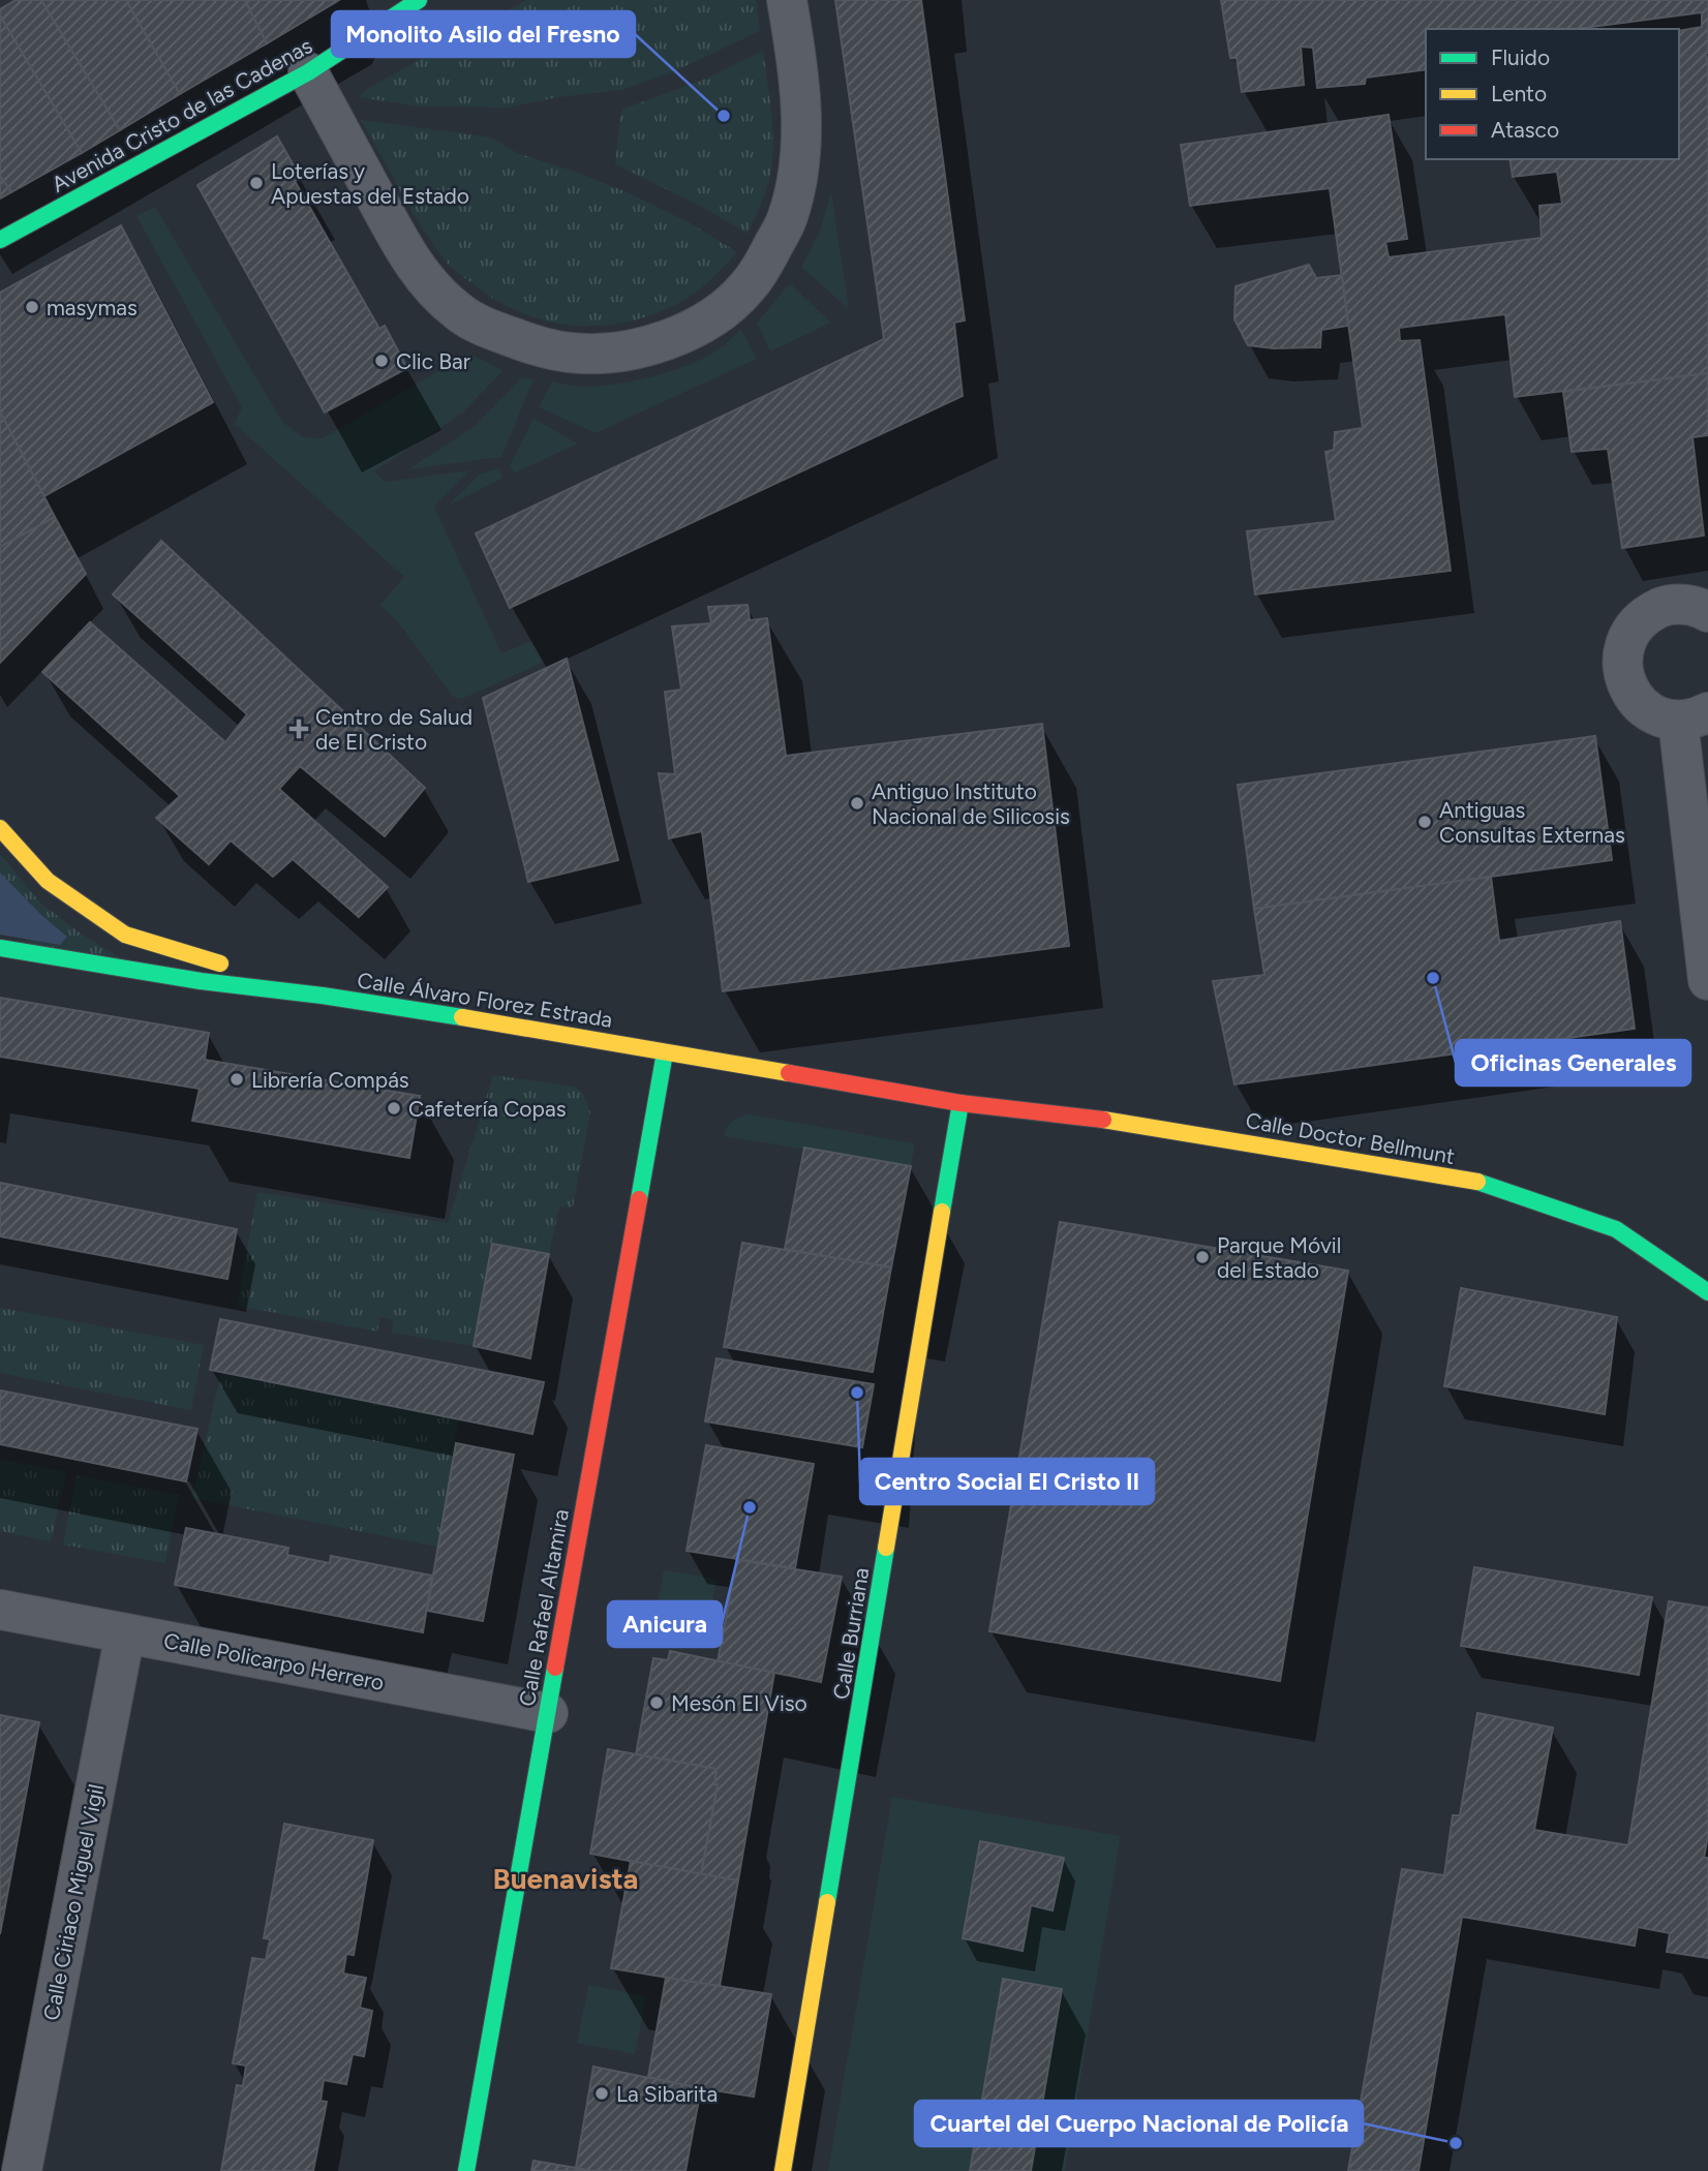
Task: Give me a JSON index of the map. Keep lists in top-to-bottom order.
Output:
{
  "streets": {
    "street": [
      "Avenida Cristo de las Cadenas",
      "Calle Álvaro Florez Estrada",
      "Calle Doctor Bellmunt",
      "Calle Rafael Altamira",
      "Calle Burriana",
      "Calle Policarpo Herrero",
      "Calle Ciriaco Miguel Vigil"
    ]
  },
  "crossings": [
    ["Calle Álvaro Florez Estrada", "Calle Doctor Bellmunt"],
    ["Calle Álvaro Florez Estrada", "Calle Rafael Altamira"],
    ["Calle Álvaro Florez Estrada", "Calle Burriana"],
    ["Calle Doctor Bellmunt", "Calle Burriana"],
    ["Calle Rafael Altamira", "Calle Policarpo Herrero"],
    ["Calle Policarpo Herrero", "Calle Ciriaco Miguel Vigil"]
  ],
  "districts": ["Buenavista"],
  "places": {
    "other": [
      "Monolito Asilo del Fresno",
      "Loterías y Apuestas del Estado",
      "masymas",
      "Clic Bar",
      "Antiguo Instituto Nacional de Silicosis",
      "Antiguas Consultas Externas",
      "Oficinas Generales",
      "Librería Compás",
      "Cafetería Copas",
      "Parque Móvil del Estado",
      "Centro Social El Cristo II",
      "Anicura",
      "Mesón El Viso",
      "La Sibarita",
      "Cuartel del Cuerpo Nacional de Policía"
    ],
    "health": ["Centro de Salud de El Cristo"]
  },
  "legend": ["Fluido", "Lento", "Atasco"]
}
